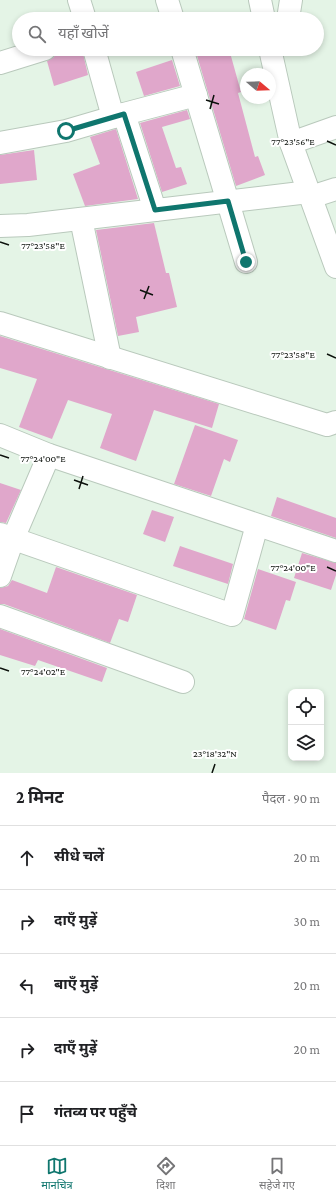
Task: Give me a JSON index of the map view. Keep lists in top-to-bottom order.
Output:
{
  "north": "right",
  "page": {
    "search": "यहाँ खोजें",
    "heading": ["2 मिनट", "पैदल · 90 m"],
    "list": [
      ["सीधे चलें", "20 m"],
      ["दाएँ मुड़ें", "30 m"],
      ["बाएँ मुड़ें", "20 m"],
      ["दाएँ मुड़ें", "20 m"],
      "गंतव्य पर पहुँचे"
    ],
    "nav": ["मानचित्र", "दिशा", "सहेजे गए"]
  },
  "coordinates": [
    "77°23'56\"E",
    "77°23'58\"E",
    "77°24'00\"E",
    "77°24'02\"E",
    "23°18'32\"N"
  ]
}
